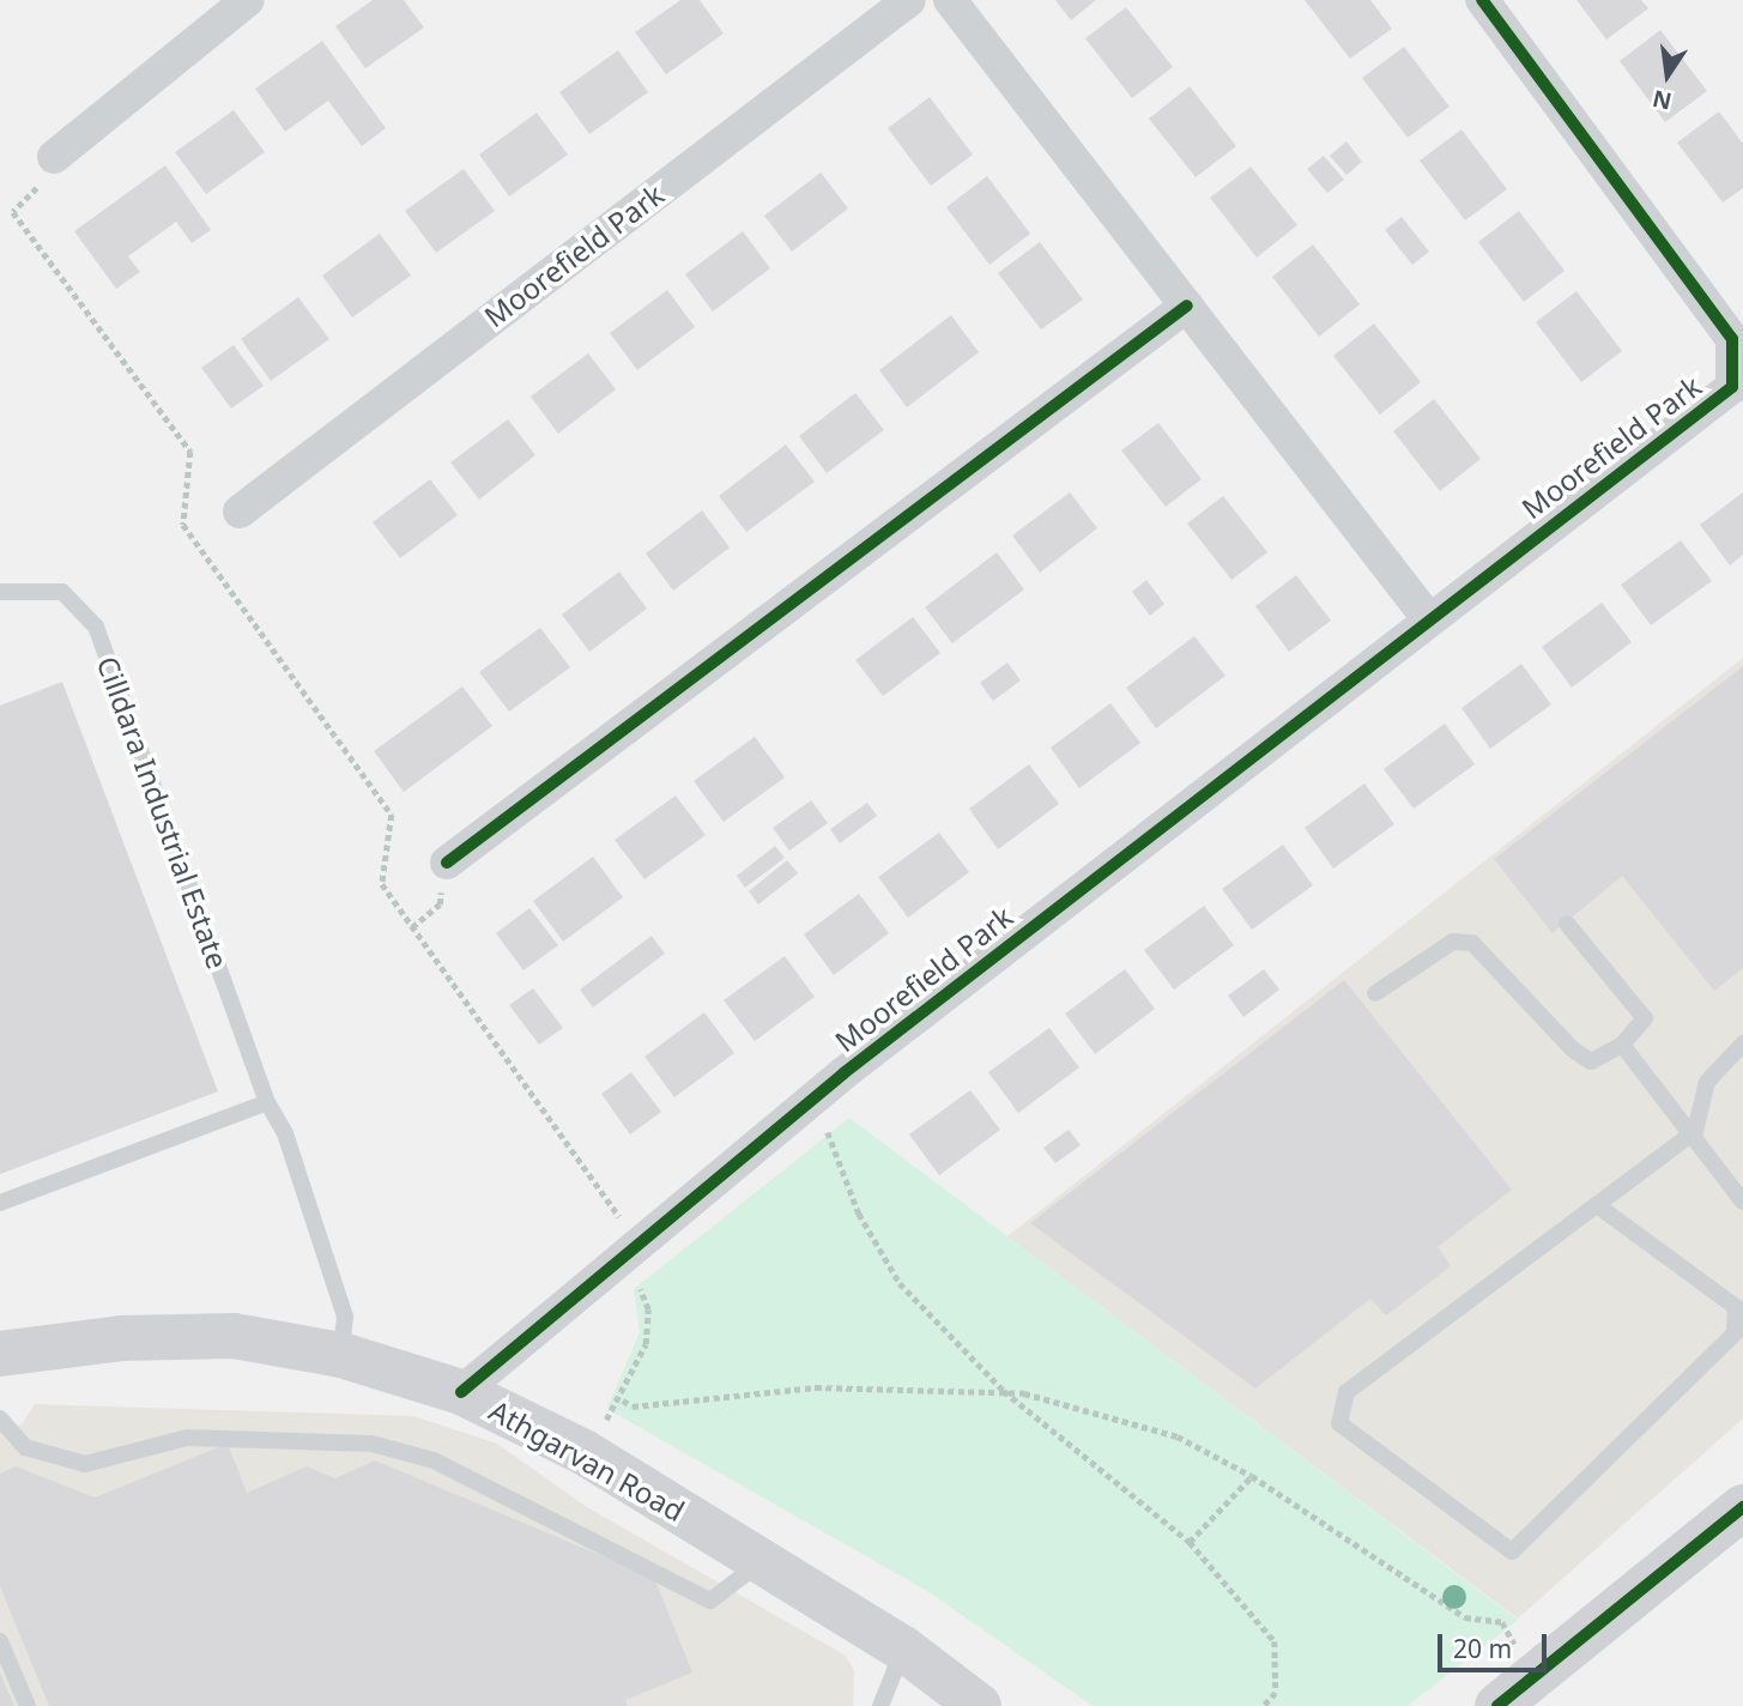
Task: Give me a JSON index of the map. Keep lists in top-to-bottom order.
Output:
{
  "streets": {
    "main road": ["Athgarvan Road"],
    "street": ["Moorefield Park"],
    "lane": ["Cilldara Industrial Estate"]
  },
  "crossings": [
    ["Moorefield Park", "Athgarvan Road"],
    ["Cilldara Industrial Estate", "Athgarvan Road"]
  ],
  "scale_bar": "20 m",
  "north": "bottom"
}
